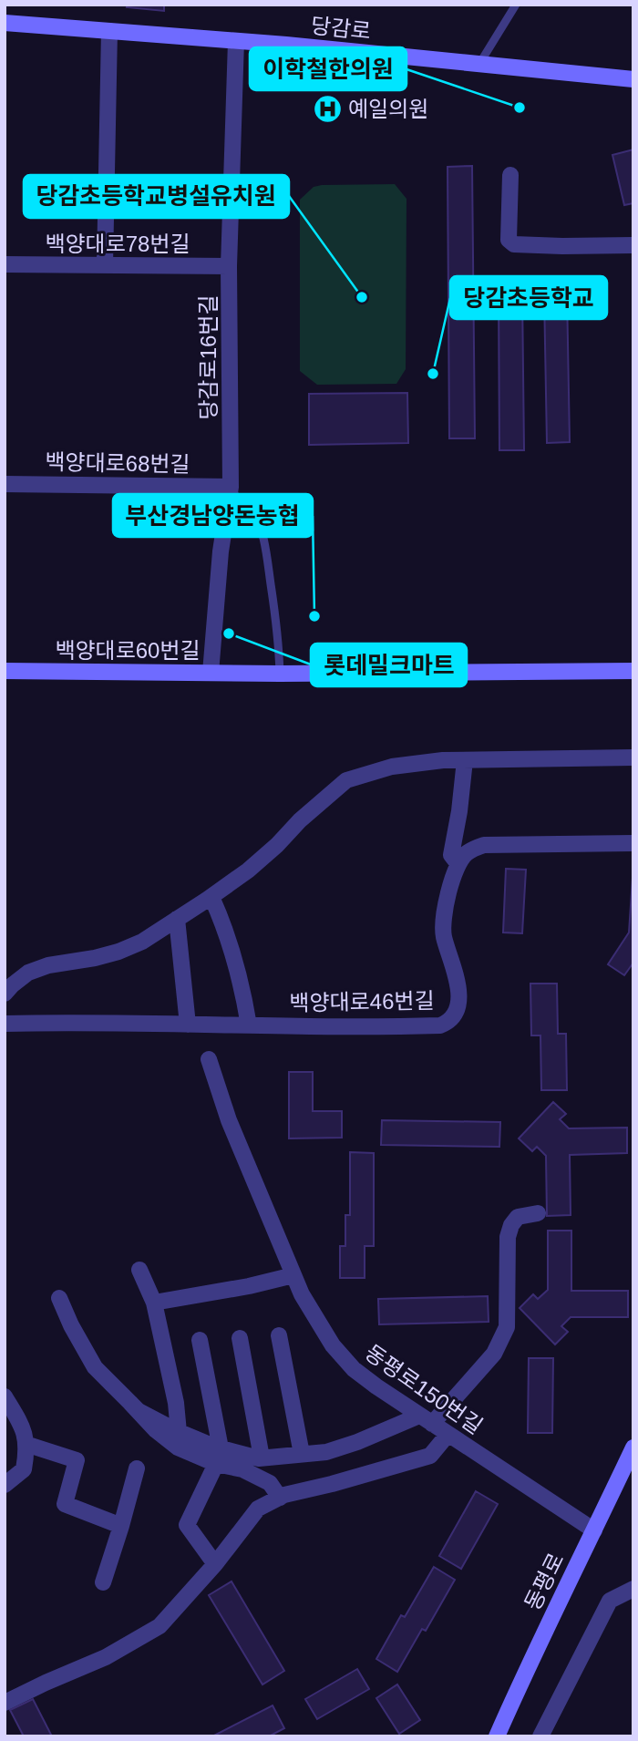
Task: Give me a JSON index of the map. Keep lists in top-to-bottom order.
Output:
{
  "streets": {
    "main road": ["당감로", "백양대로60번길", "동평로"],
    "street": [
      "백양대로78번길",
      "당감로16번길",
      "백양대로68번길",
      "백양대로46번길",
      "동평로150번길"
    ]
  },
  "crossings": [
    ["당감로", "당감로16번길"],
    ["백양대로78번길", "당감로16번길"],
    ["당감로16번길", "백양대로68번길"],
    ["당감로16번길", "백양대로60번길"],
    ["동평로150번길", "동평로"]
  ],
  "places": {
    "other": [
      "이학철한의원",
      "당감초등학교병설유치원",
      "당감초등학교",
      "부산경남양돈농협",
      "롯데밀크마트"
    ],
    "hospital": ["예일의원"]
  }
}
